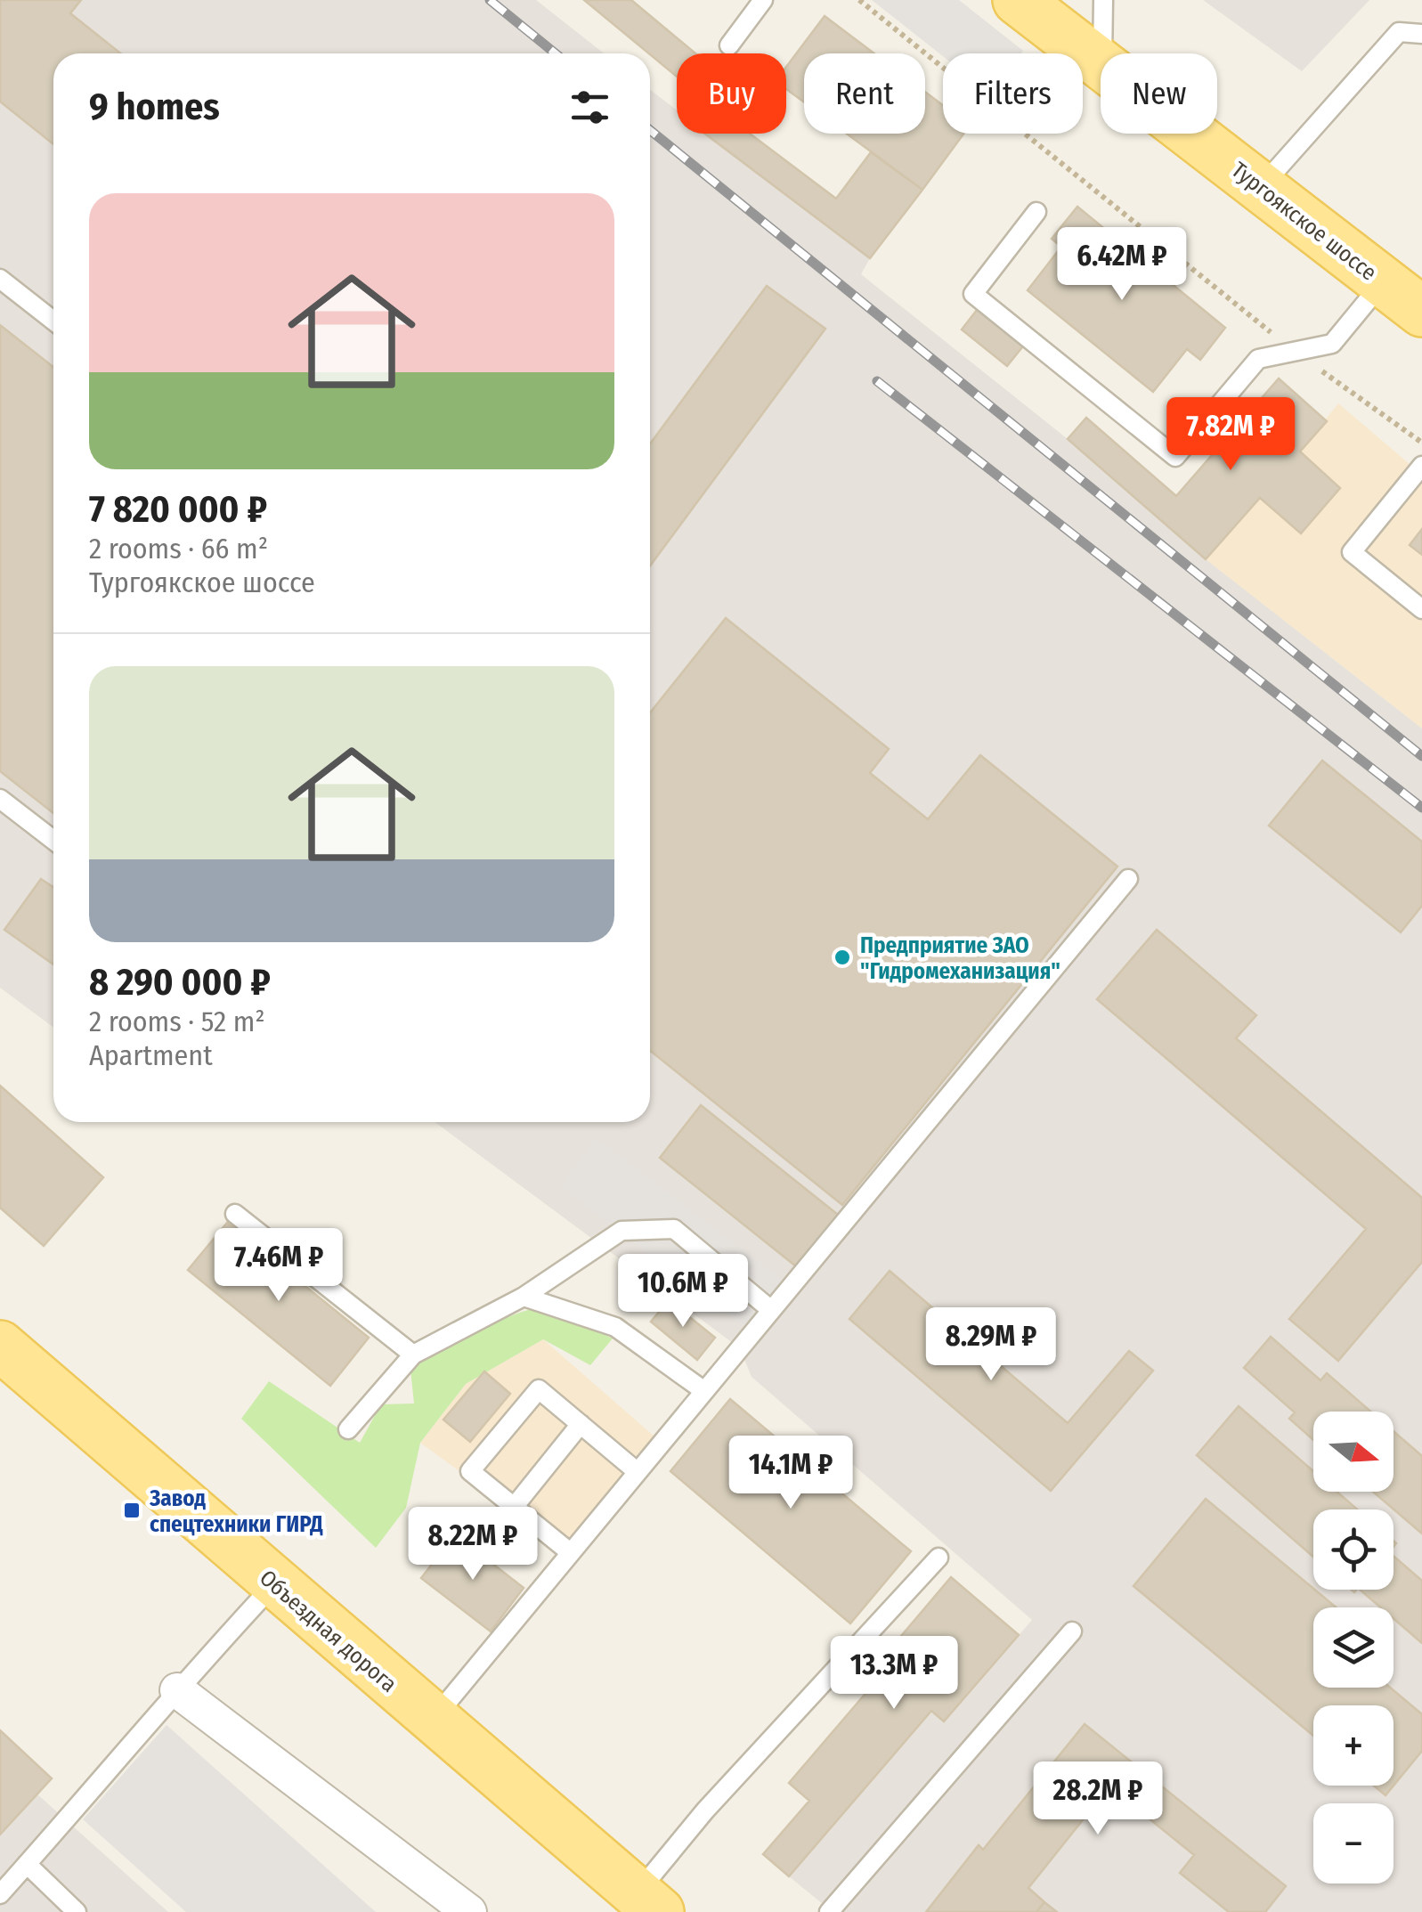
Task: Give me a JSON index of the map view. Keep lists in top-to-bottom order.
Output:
{
  "streets": {
    "main road": ["Тургоякское шоссе", "Объездная дорога"]
  },
  "places": {
    "other": ["Предприятие ЗАО \"Гидромеханизация\""],
    "transit": ["Завод спецтехники ГИРД"]
  },
  "north": "right",
  "page": {
    "chip": [
      "Buy",
      "Rent",
      "Filters",
      "New"
    ],
    "heading": "9 homes",
    "list": [
      {
        "name": "7 820 000 ₽",
        "note": "2 rooms · 66 m² · Тургоякское шоссе"
      },
      {
        "name": "8 290 000 ₽",
        "note": "2 rooms · 52 m² · Apartment"
      }
    ],
    "price": [
      "6.42M ₽",
      "7.82M ₽",
      "7.46M ₽",
      "10.6M ₽",
      "8.29M ₽",
      "14.1M ₽",
      "8.22M ₽",
      "13.3M ₽",
      "28.2M ₽"
    ],
    "map_buttons": ["+", "−"]
  }
}
